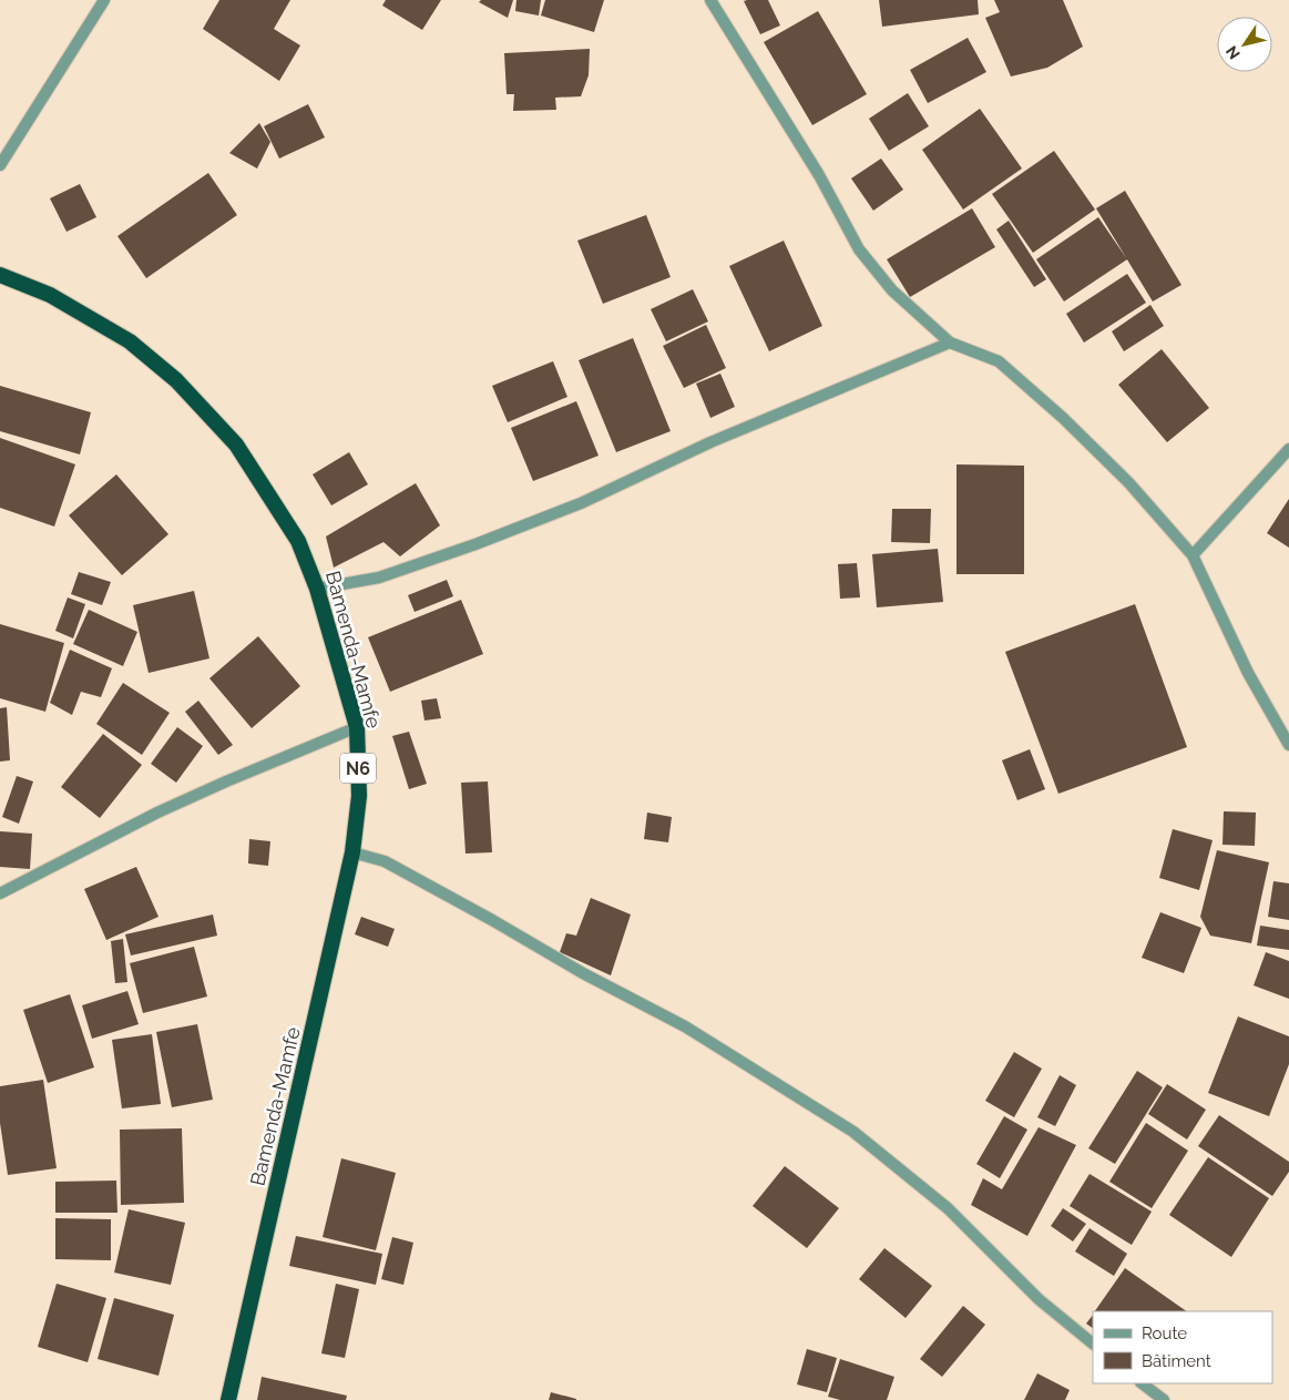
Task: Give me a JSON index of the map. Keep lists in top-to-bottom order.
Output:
{
  "streets": {
    "highway": ["Bamenda-Mamfe", "N6"]
  },
  "legend": ["Route", "Bâtiment"],
  "north": "bottom left"
}
